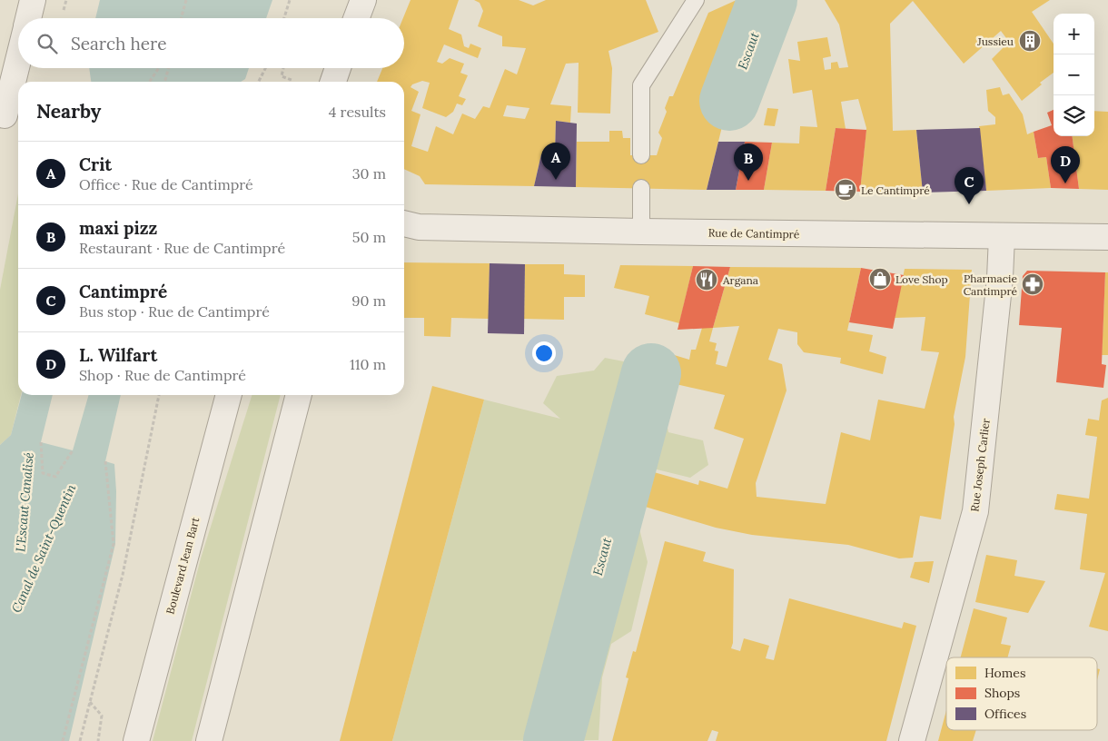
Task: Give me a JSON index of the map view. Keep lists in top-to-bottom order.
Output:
{
  "streets": {
    "street": ["Rue de Cantimpré", "Rue Joseph Carlier", "Boulevard Jean Bart"]
  },
  "crossings": [
    ["Rue de Cantimpré", "Rue Joseph Carlier"]
  ],
  "water": ["Escaut", "L'Escaut Canalisé", "Canal de Saint-Quentin"],
  "places": {
    "building": ["Jussieu"],
    "cafe": ["Le Cantimpré"],
    "shop": ["Love Shop"],
    "restaurant": ["Argana"],
    "pharmacy": ["Pharmacie Cantimpré"]
  },
  "legend": ["Homes", "Shops", "Offices"],
  "page": {
    "map_buttons": ["+", "−"],
    "search": "Search here",
    "heading": ["Nearby", "4 results"],
    "list": [
      {
        "mark": "A",
        "name": "Crit",
        "note": "Office · Rue de Cantimpré",
        "value": "30 m"
      },
      {
        "mark": "B",
        "name": "maxi pizz",
        "note": "Restaurant · Rue de Cantimpré",
        "value": "50 m"
      },
      {
        "mark": "C",
        "name": "Cantimpré",
        "note": "Bus stop · Rue de Cantimpré",
        "value": "90 m"
      },
      {
        "mark": "D",
        "name": "L. Wilfart",
        "note": "Shop · Rue de Cantimpré",
        "value": "110 m"
      }
    ],
    "pins": [
      "A",
      "B",
      "D",
      "C"
    ]
  }
}
